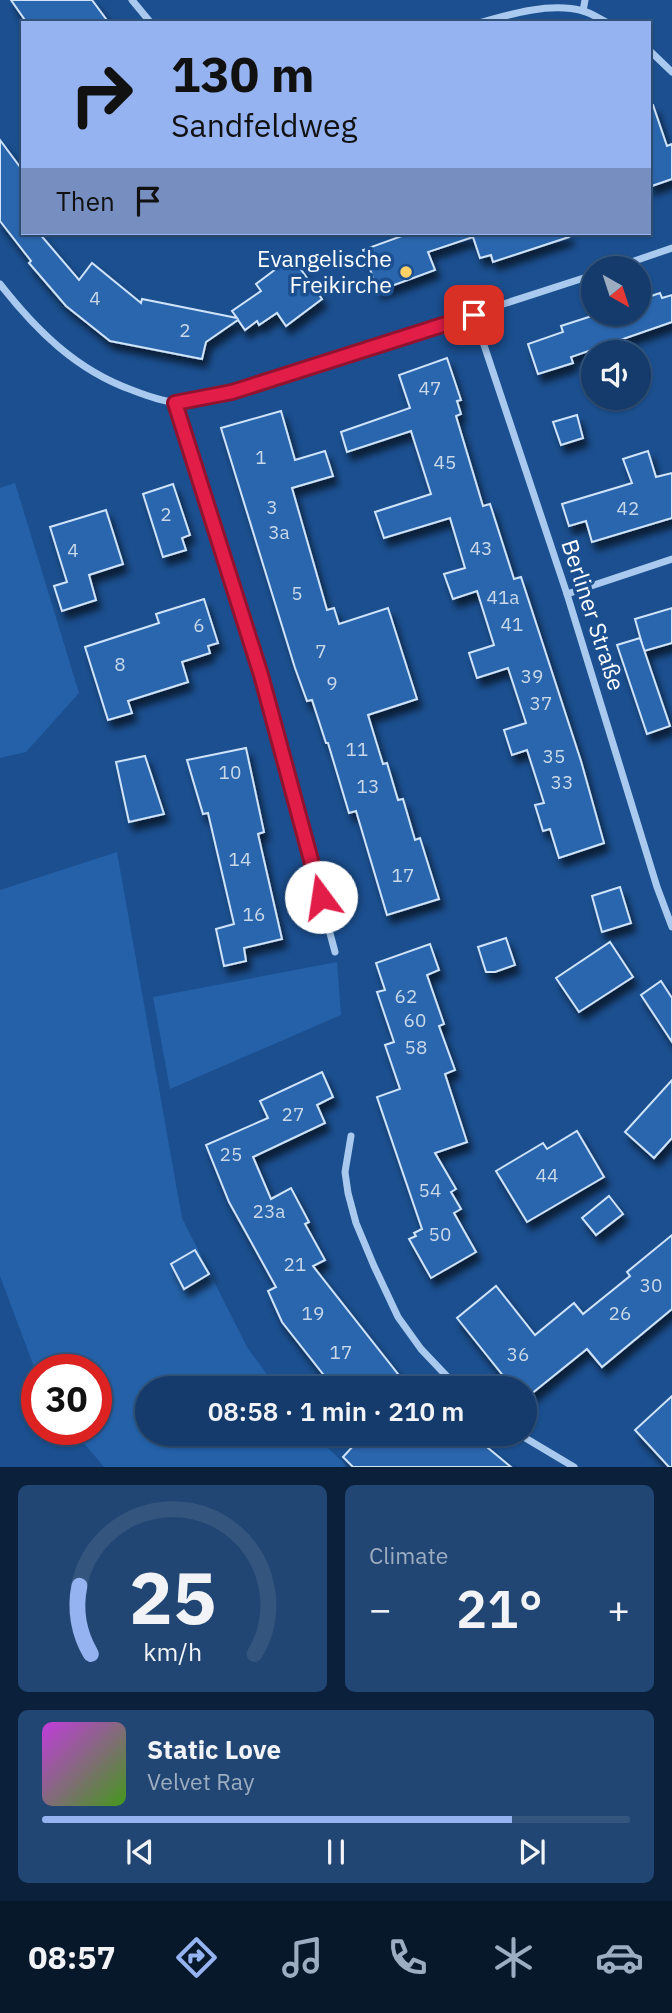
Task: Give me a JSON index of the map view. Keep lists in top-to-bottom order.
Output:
{
  "streets": {
    "street": ["Berliner Straße"]
  },
  "places": ["Evangelische Freikirche"],
  "house_numbers": [
    "4",
    "2",
    "47",
    "1",
    "45",
    "3",
    "42",
    "2",
    "3a",
    "43",
    "4",
    "5",
    "41a",
    "41",
    "6",
    "7",
    "8",
    "39",
    "9",
    "37",
    "11",
    "35",
    "10",
    "33",
    "13",
    "14",
    "17",
    "16",
    "62",
    "60",
    "58",
    "27",
    "25",
    "44",
    "54",
    "23a",
    "50",
    "21",
    "30",
    "19",
    "26",
    "17",
    "36"
  ],
  "north": "bottom right",
  "page": {
    "turn": ["130 m", "Sandfeldweg"],
    "then": "Then",
    "limit": "30",
    "trip": "08:58 · 1 min · 210 m",
    "tile": "Climate",
    "heat": ["−", "21°", "+"],
    "song": ["Static Love", "Velvet Ray"],
    "tabs": "08:57",
    "gauge": ["25", "km/h"]
  }
}
